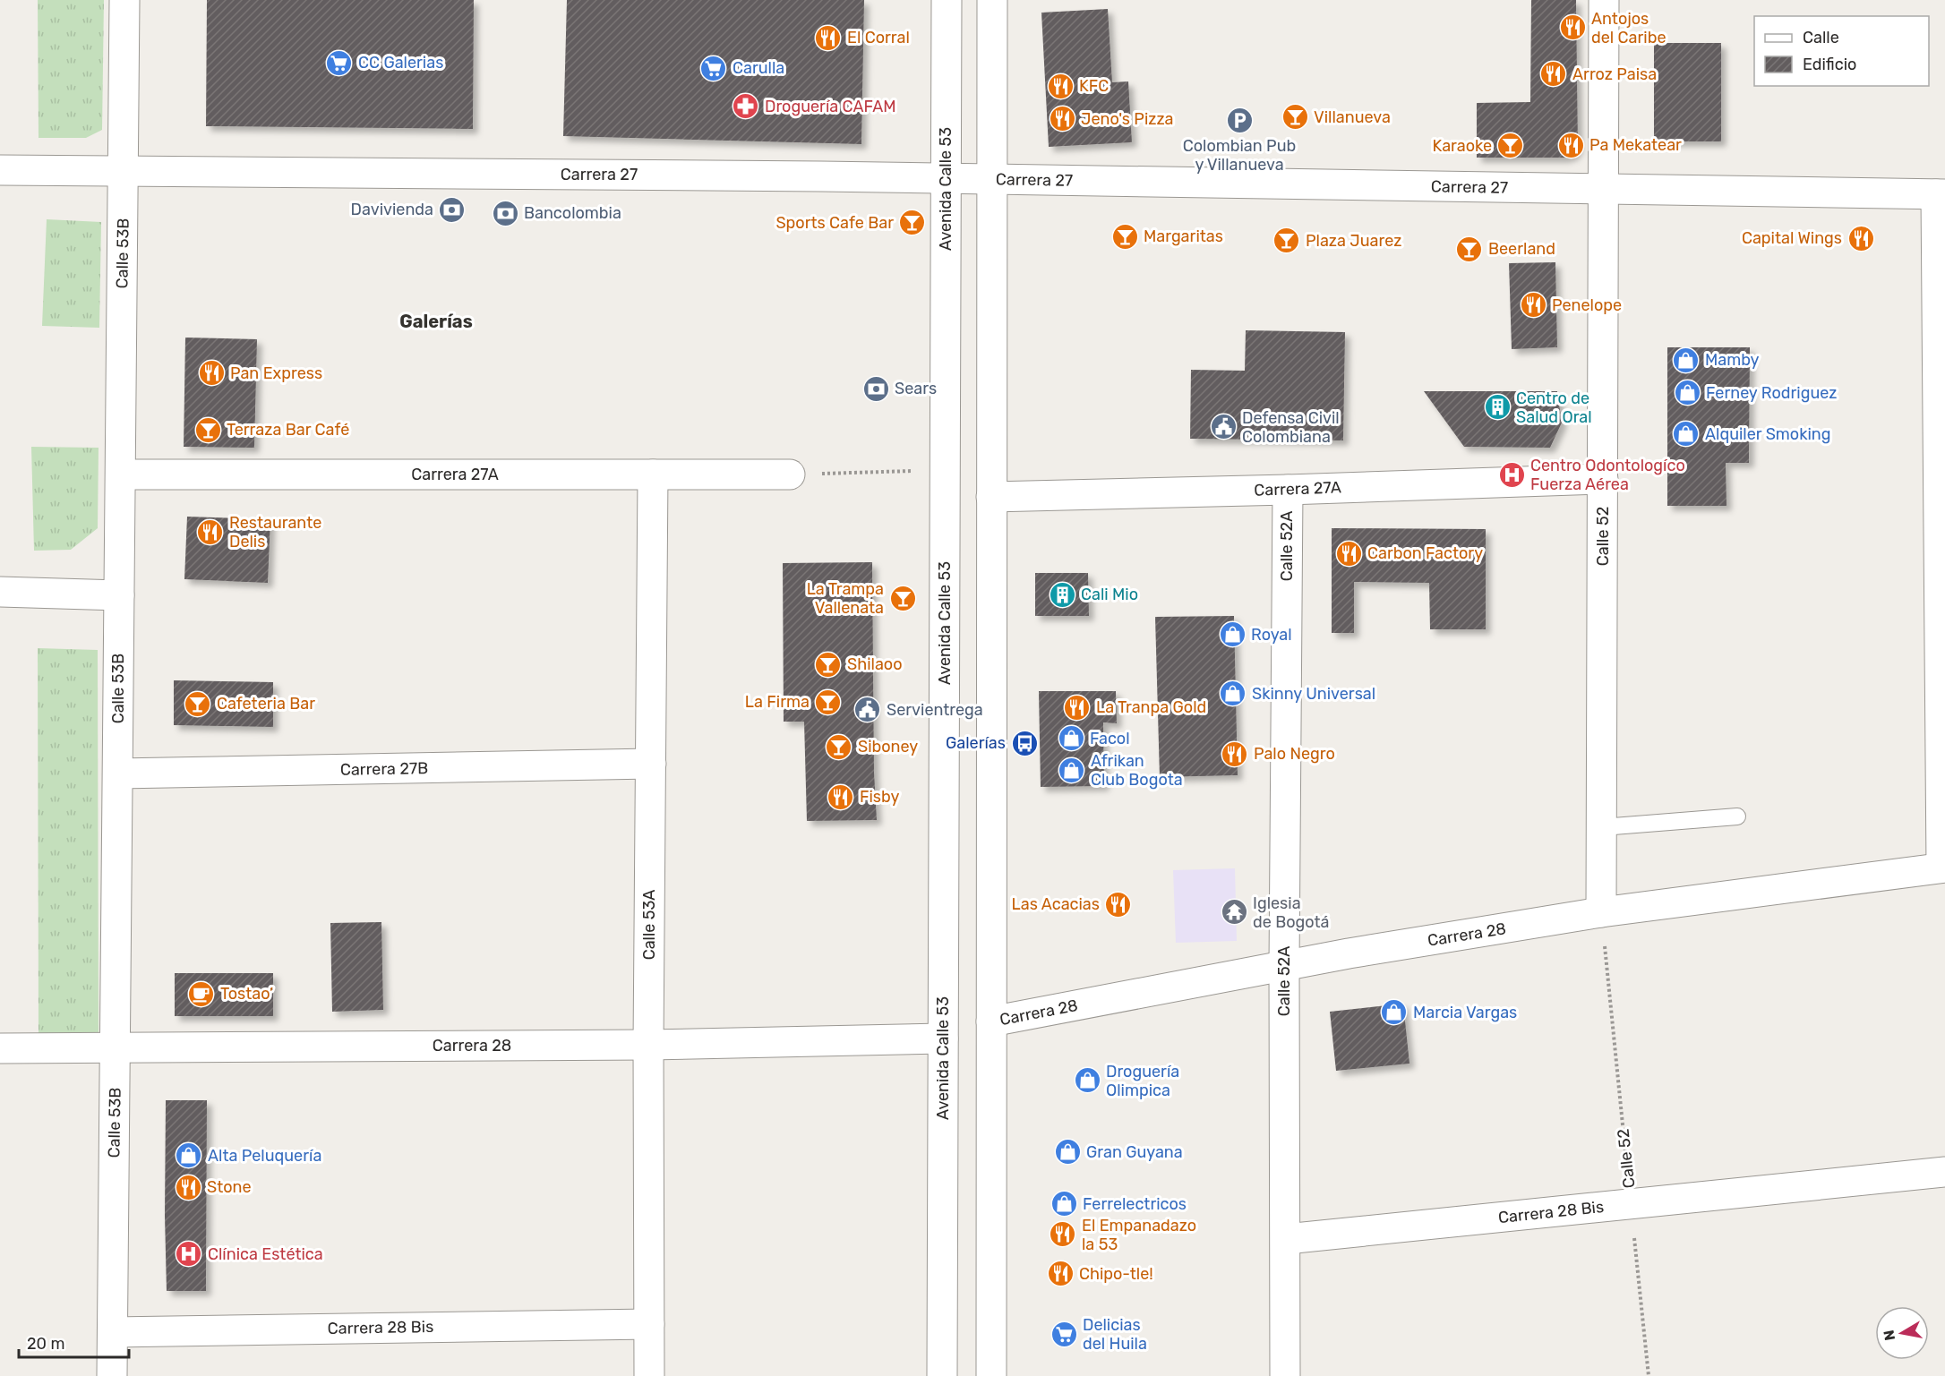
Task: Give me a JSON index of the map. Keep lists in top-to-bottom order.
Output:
{
  "streets": {
    "street": [
      "Carrera 27",
      "Avenida Calle 53",
      "Calle 53B",
      "Carrera 27A",
      "Calle 52",
      "Calle 52A",
      "Carrera 27B",
      "Calle 53A",
      "Carrera 28",
      "Carrera 28 Bis"
    ]
  },
  "crossings": [
    ["Carrera 27", "Avenida Calle 53"],
    ["Carrera 27", "Calle 53B"],
    ["Carrera 27", "Calle 52"],
    ["Avenida Calle 53", "Carrera 28"],
    ["Calle 53B", "Carrera 27A"],
    ["Calle 53B", "Carrera 27B"],
    ["Calle 53B", "Carrera 28"],
    ["Calle 53B", "Carrera 28 Bis"],
    ["Carrera 27A", "Calle 52"],
    ["Carrera 27A", "Calle 52A"],
    ["Carrera 27A", "Calle 53A"],
    ["Calle 52", "Carrera 28"],
    ["Calle 52", "Carrera 28 Bis"],
    ["Calle 52A", "Carrera 28"],
    ["Calle 52A", "Carrera 28 Bis"],
    ["Carrera 27B", "Calle 53A"],
    ["Calle 53A", "Carrera 28"],
    ["Calle 53A", "Carrera 28 Bis"]
  ],
  "districts": ["Galerías"],
  "places": {
    "restaurant": [
      "Antojos del Caribe",
      "El Corral",
      "Arroz Paisa",
      "KFC",
      "Jeno's Pizza",
      "Pa Mekatear",
      "Capital Wings",
      "Penelope",
      "Pan Express",
      "Restaurante Delis",
      "Carbon Factory",
      "La Tranpa Gold",
      "Palo Negro",
      "Fisby",
      "Las Acacias",
      "Stone",
      "El Empanadazo la 53",
      "Chipo-tle!"
    ],
    "supermarket": ["CC Galerias", "Carulla", "Delicias del Huila"],
    "pharmacy": ["Droguería CAFAM"],
    "bar": [
      "Villanueva",
      "Karaoke",
      "Sports Cafe Bar",
      "Margaritas",
      "Plaza Juarez",
      "Beerland",
      "Terraza Bar Café",
      "La Trampa Vallenata",
      "Shilaoo",
      "La Firma",
      "Cafeteria Bar",
      "Siboney"
    ],
    "parking": ["Colombian Pub y Villanueva"],
    "bank": ["Davivienda", "Bancolombia", "Sears"],
    "shop": [
      "Mamby",
      "Ferney Rodriguez",
      "Alquiler Smoking",
      "Royal",
      "Skinny Universal",
      "Facol",
      "Afrikan Club Bogota",
      "Marcia Vargas",
      "Droguería Olimpica",
      "Gran Guyana",
      "Alta Peluquería",
      "Ferrelectricos"
    ],
    "building": ["Centro de Salud Oral", "Cali Mio"],
    "public building": ["Defensa Civil Colombiana", "Servientrega"],
    "hospital": ["Centro Odontologíco Fuerza Aérea", "Clínica Estética"],
    "bus stop": ["Galerías"],
    "temple": ["Iglesia de Bogotá"],
    "cafe": ["Tostao’"]
  },
  "legend": ["Calle", "Edificio"],
  "scale_bar": "20 m",
  "north": "left"
}
